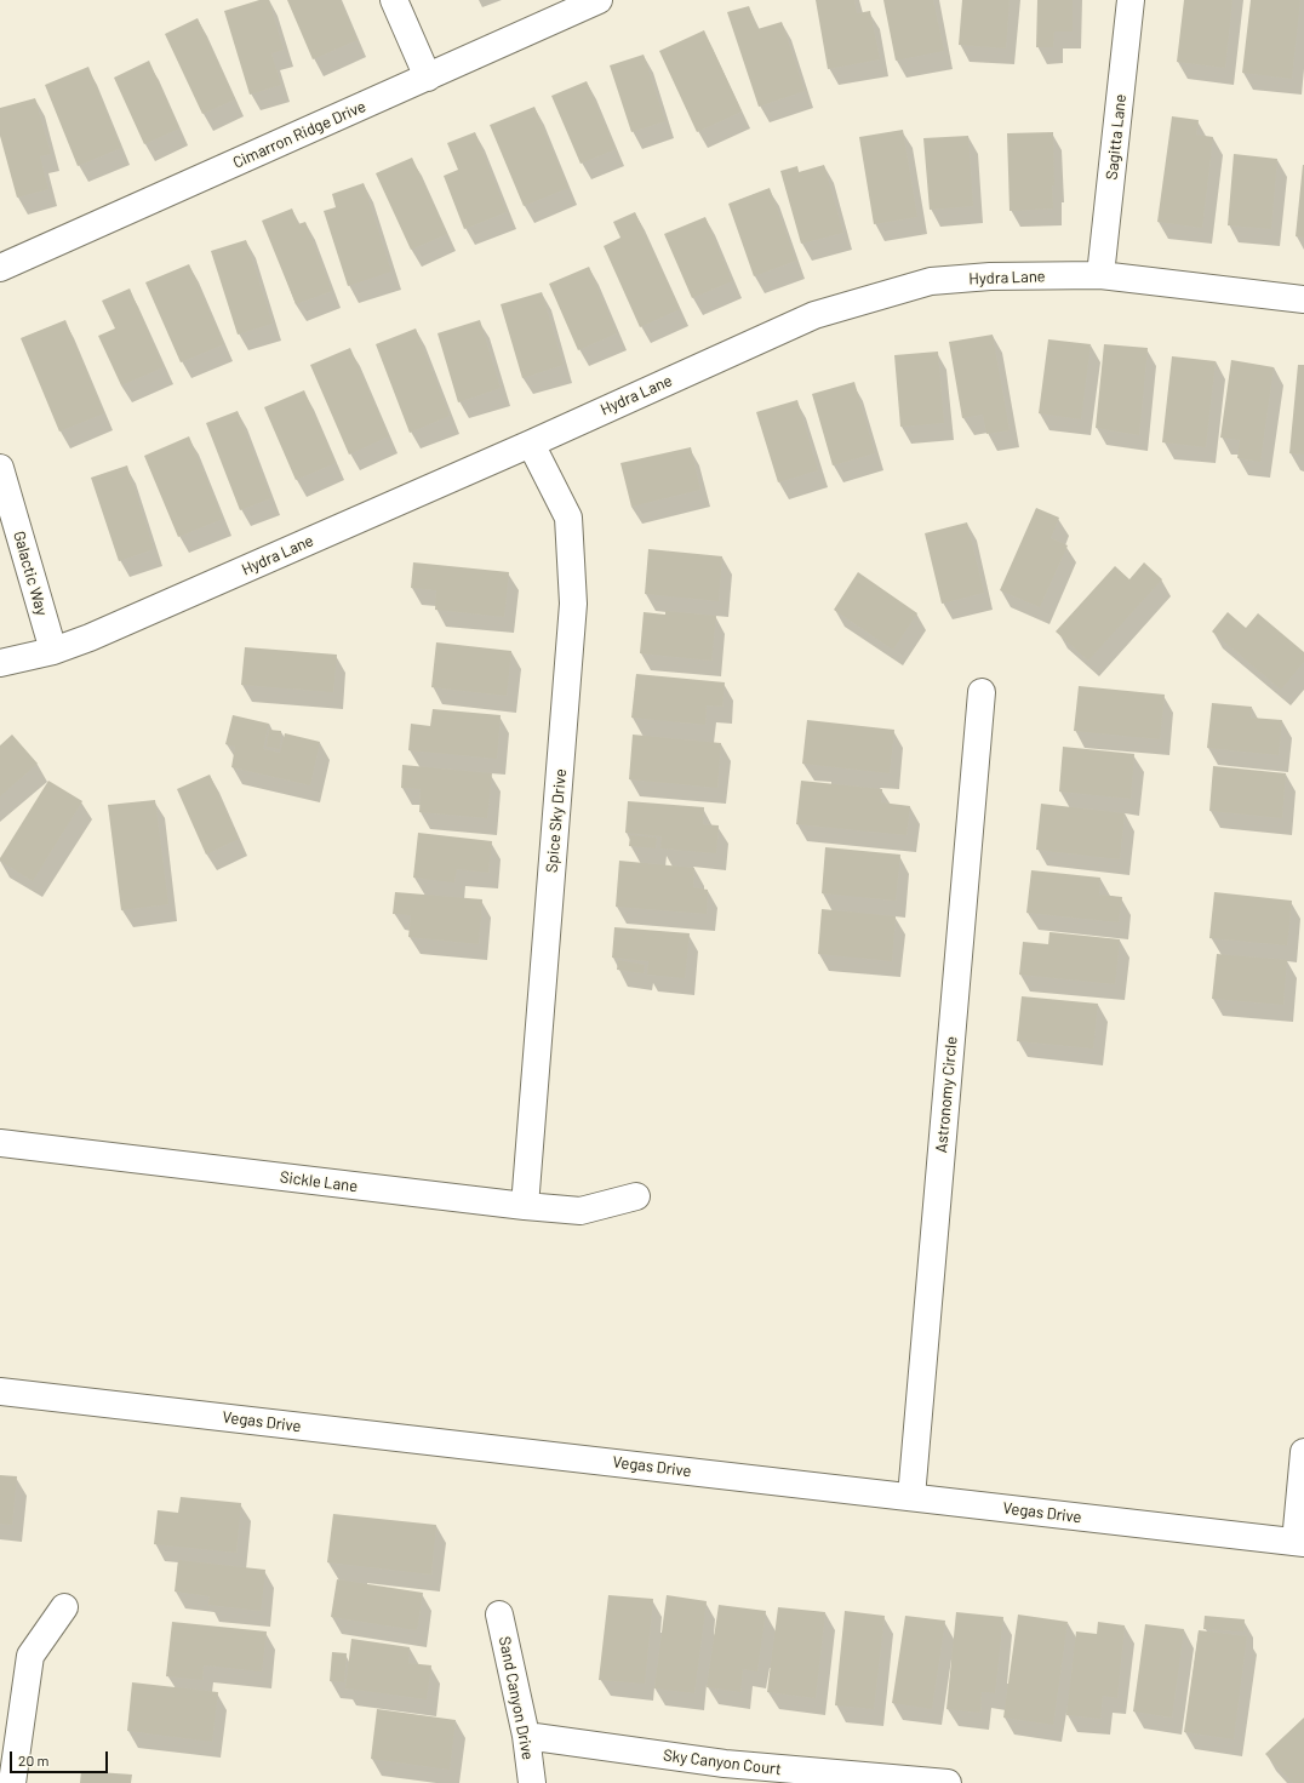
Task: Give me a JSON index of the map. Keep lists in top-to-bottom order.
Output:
{
  "streets": {
    "street": [
      "Cimarron Ridge Drive",
      "Sagitta Lane",
      "Hydra Lane",
      "Galactic Way",
      "Spice Sky Drive",
      "Astronomy Circle",
      "Sickle Lane",
      "Vegas Drive",
      "Sand Canyon Drive",
      "Sky Canyon Court"
    ]
  },
  "crossings": [
    ["Sagitta Lane", "Hydra Lane"],
    ["Hydra Lane", "Galactic Way"],
    ["Hydra Lane", "Spice Sky Drive"],
    ["Spice Sky Drive", "Sickle Lane"],
    ["Astronomy Circle", "Vegas Drive"],
    ["Sand Canyon Drive", "Sky Canyon Court"]
  ],
  "scale_bar": "20 m"
}
